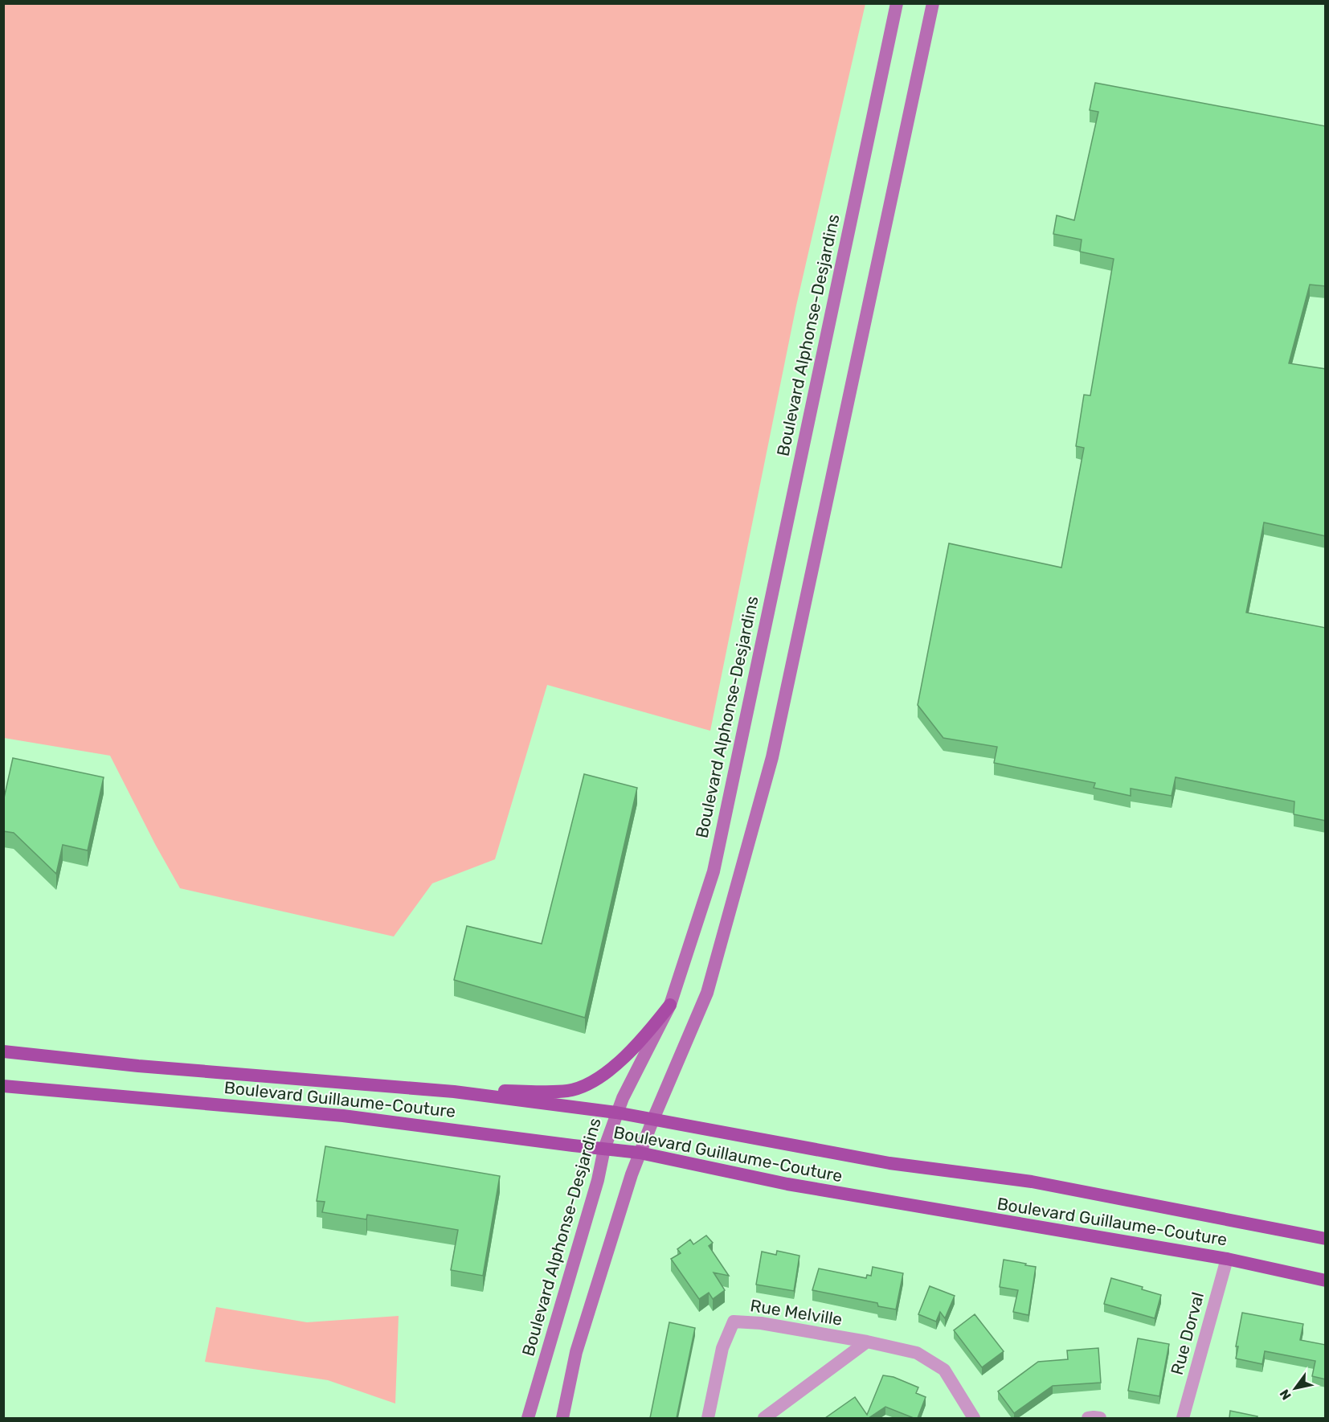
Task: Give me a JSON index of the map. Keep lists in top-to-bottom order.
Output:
{
  "streets": {
    "main road": ["Boulevard Alphonse-Desjardins", "Boulevard Guillaume-Couture"],
    "street": ["Rue Melville", "Rue Dorval"]
  },
  "crossings": [
    ["Boulevard Alphonse-Desjardins", "Boulevard Guillaume-Couture"],
    ["Boulevard Guillaume-Couture", "Rue Dorval"]
  ],
  "north": "bottom left"
}
